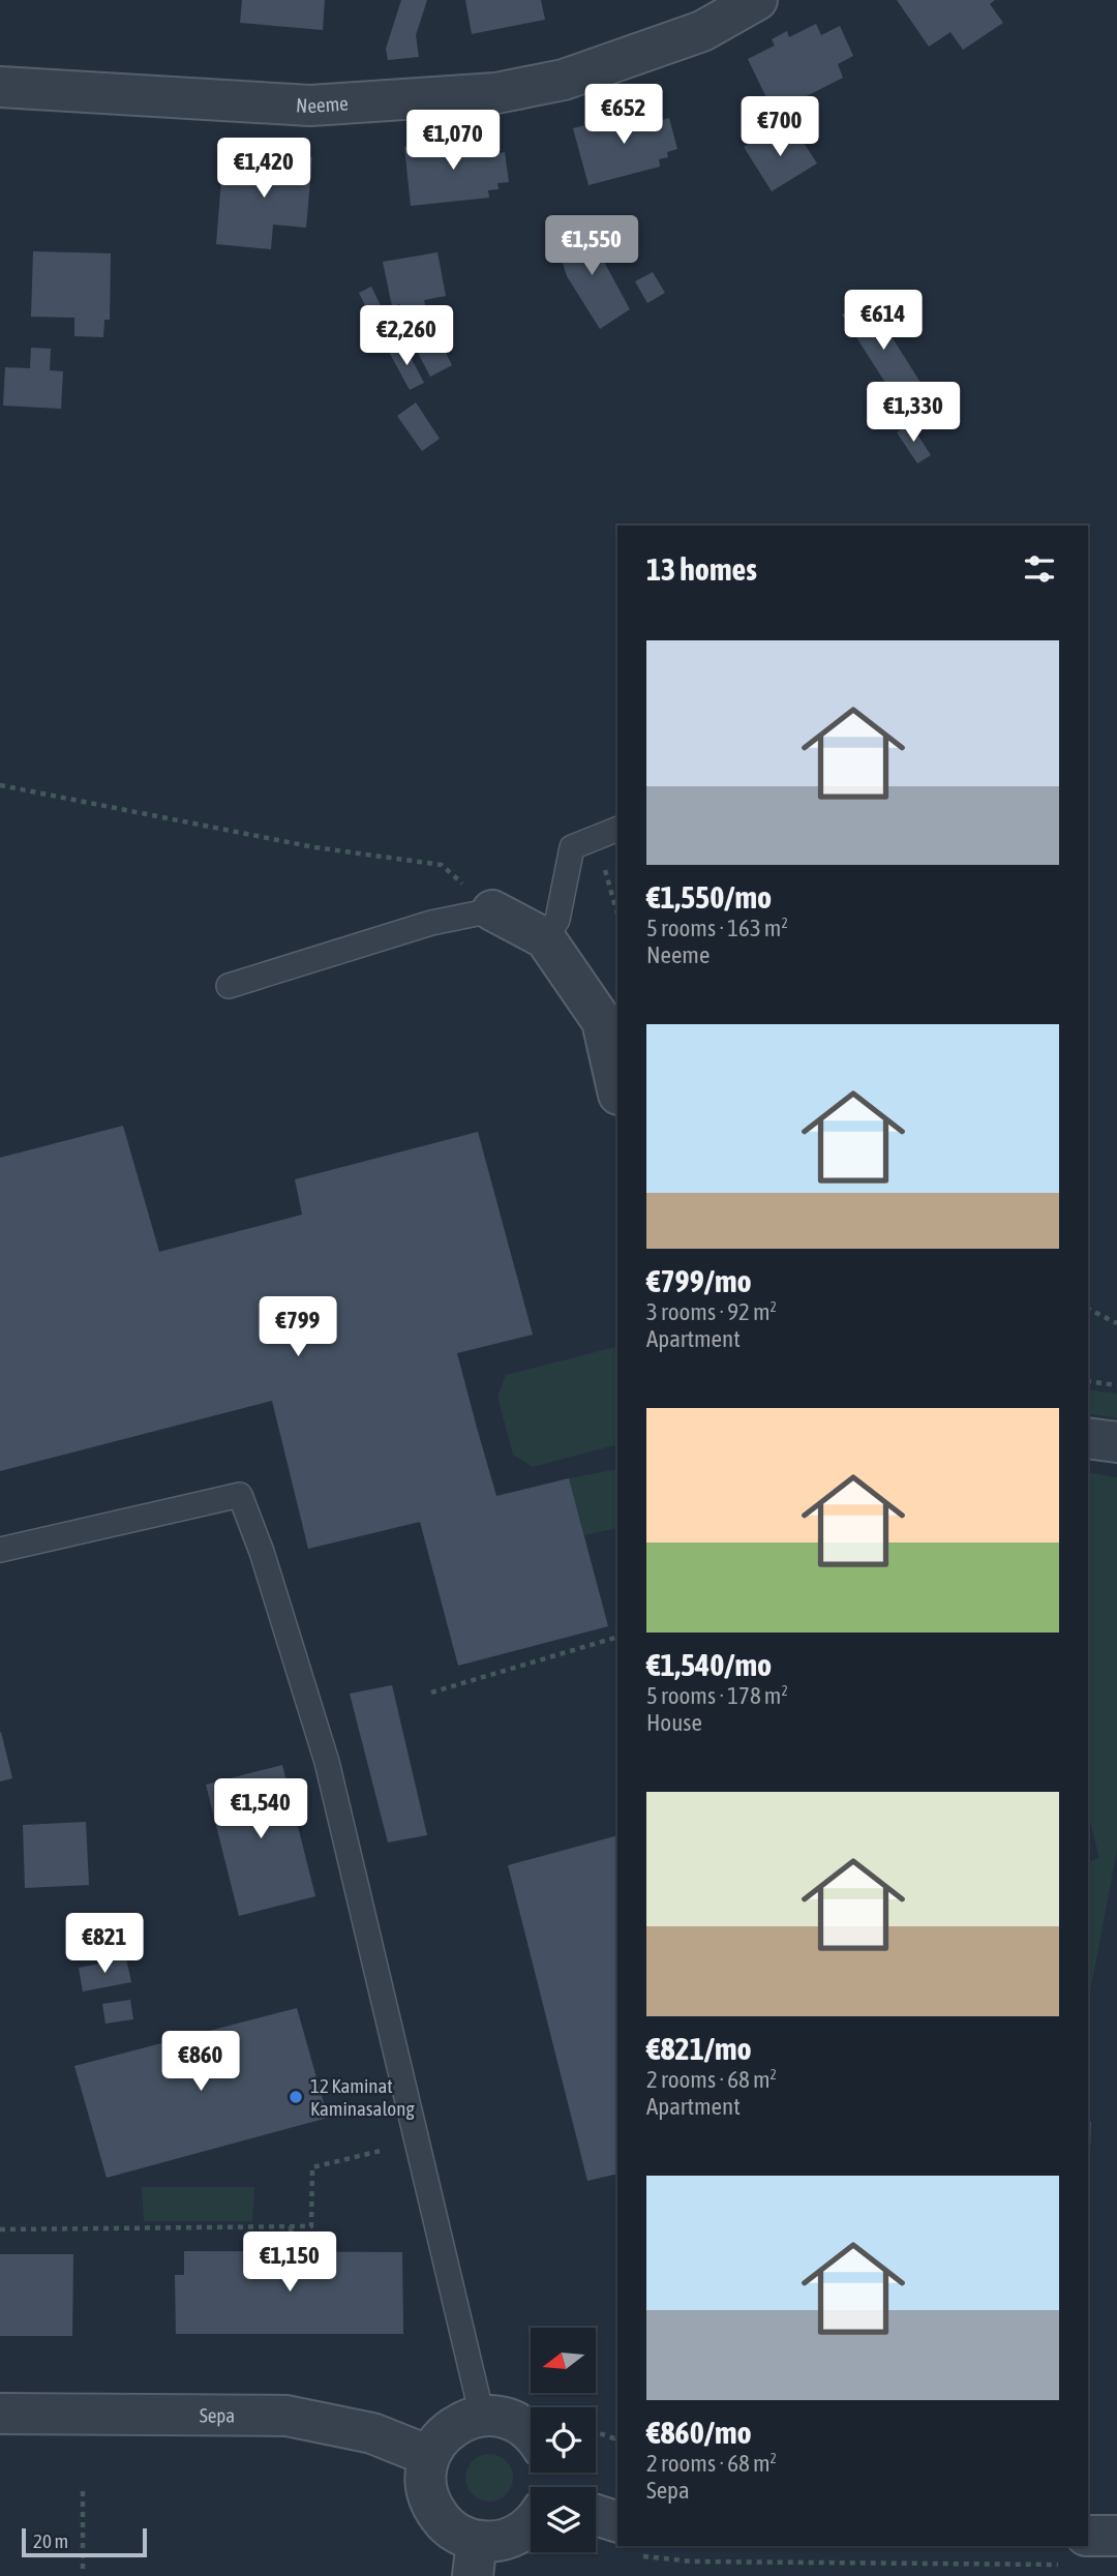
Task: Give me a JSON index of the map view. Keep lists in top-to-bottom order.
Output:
{
  "streets": {
    "street": ["Neeme", "Sepa"]
  },
  "places": ["12 Kaminat Kaminasalong"],
  "scale_bar": "20 m",
  "north": "left",
  "page": {
    "price": [
      "€652",
      "€700",
      "€1,070",
      "€1,420",
      "€1,550",
      "€614",
      "€2,260",
      "€1,330",
      "€799",
      "€1,540",
      "€821",
      "€860",
      "€1,150"
    ],
    "heading": "13 homes",
    "list": [
      {
        "name": "€1,550/mo",
        "note": "5 rooms · 163 m² · Neeme"
      },
      {
        "name": "€799/mo",
        "note": "3 rooms · 92 m² · Apartment"
      },
      {
        "name": "€1,540/mo",
        "note": "5 rooms · 178 m² · House"
      },
      {
        "name": "€821/mo",
        "note": "2 rooms · 68 m² · Apartment"
      },
      {
        "name": "€860/mo",
        "note": "2 rooms · 68 m² · Sepa"
      }
    ],
    "scale": "20 m"
  }
}
